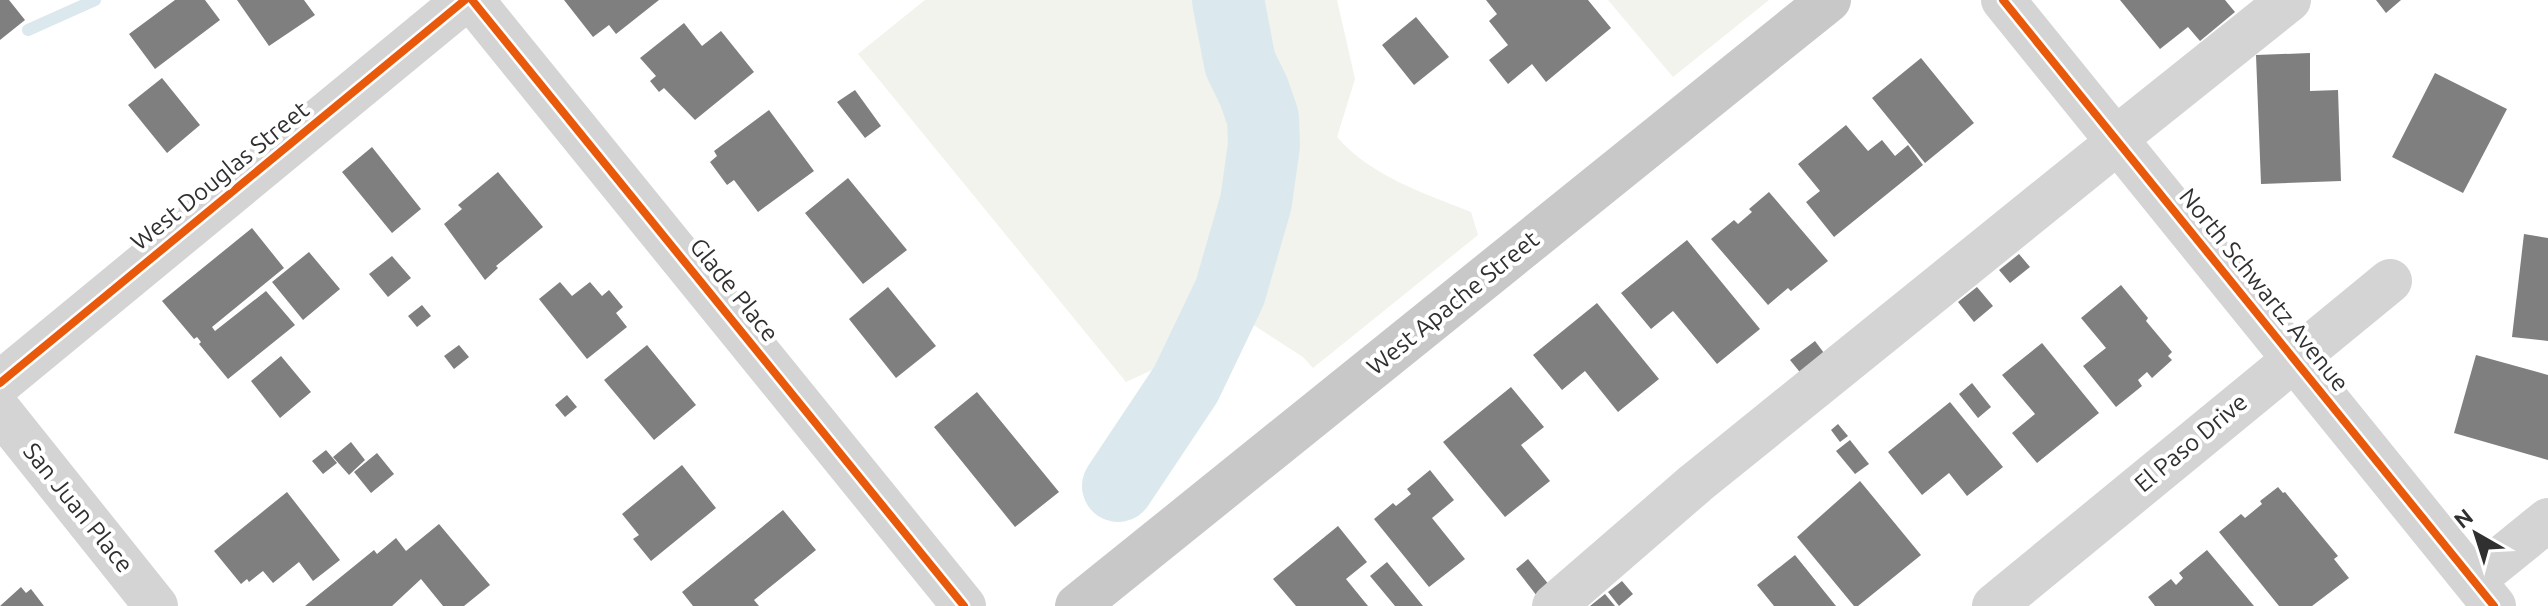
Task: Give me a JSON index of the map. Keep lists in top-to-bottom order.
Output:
{
  "streets": {
    "main road": ["West Apache Street"],
    "street": [
      "West Douglas Street",
      "Glade Place",
      "North Schwartz Avenue",
      "El Paso Drive",
      "San Juan Place"
    ]
  },
  "crossings": [
    ["North Schwartz Avenue", "El Paso Drive"]
  ],
  "north": "top left"
}
